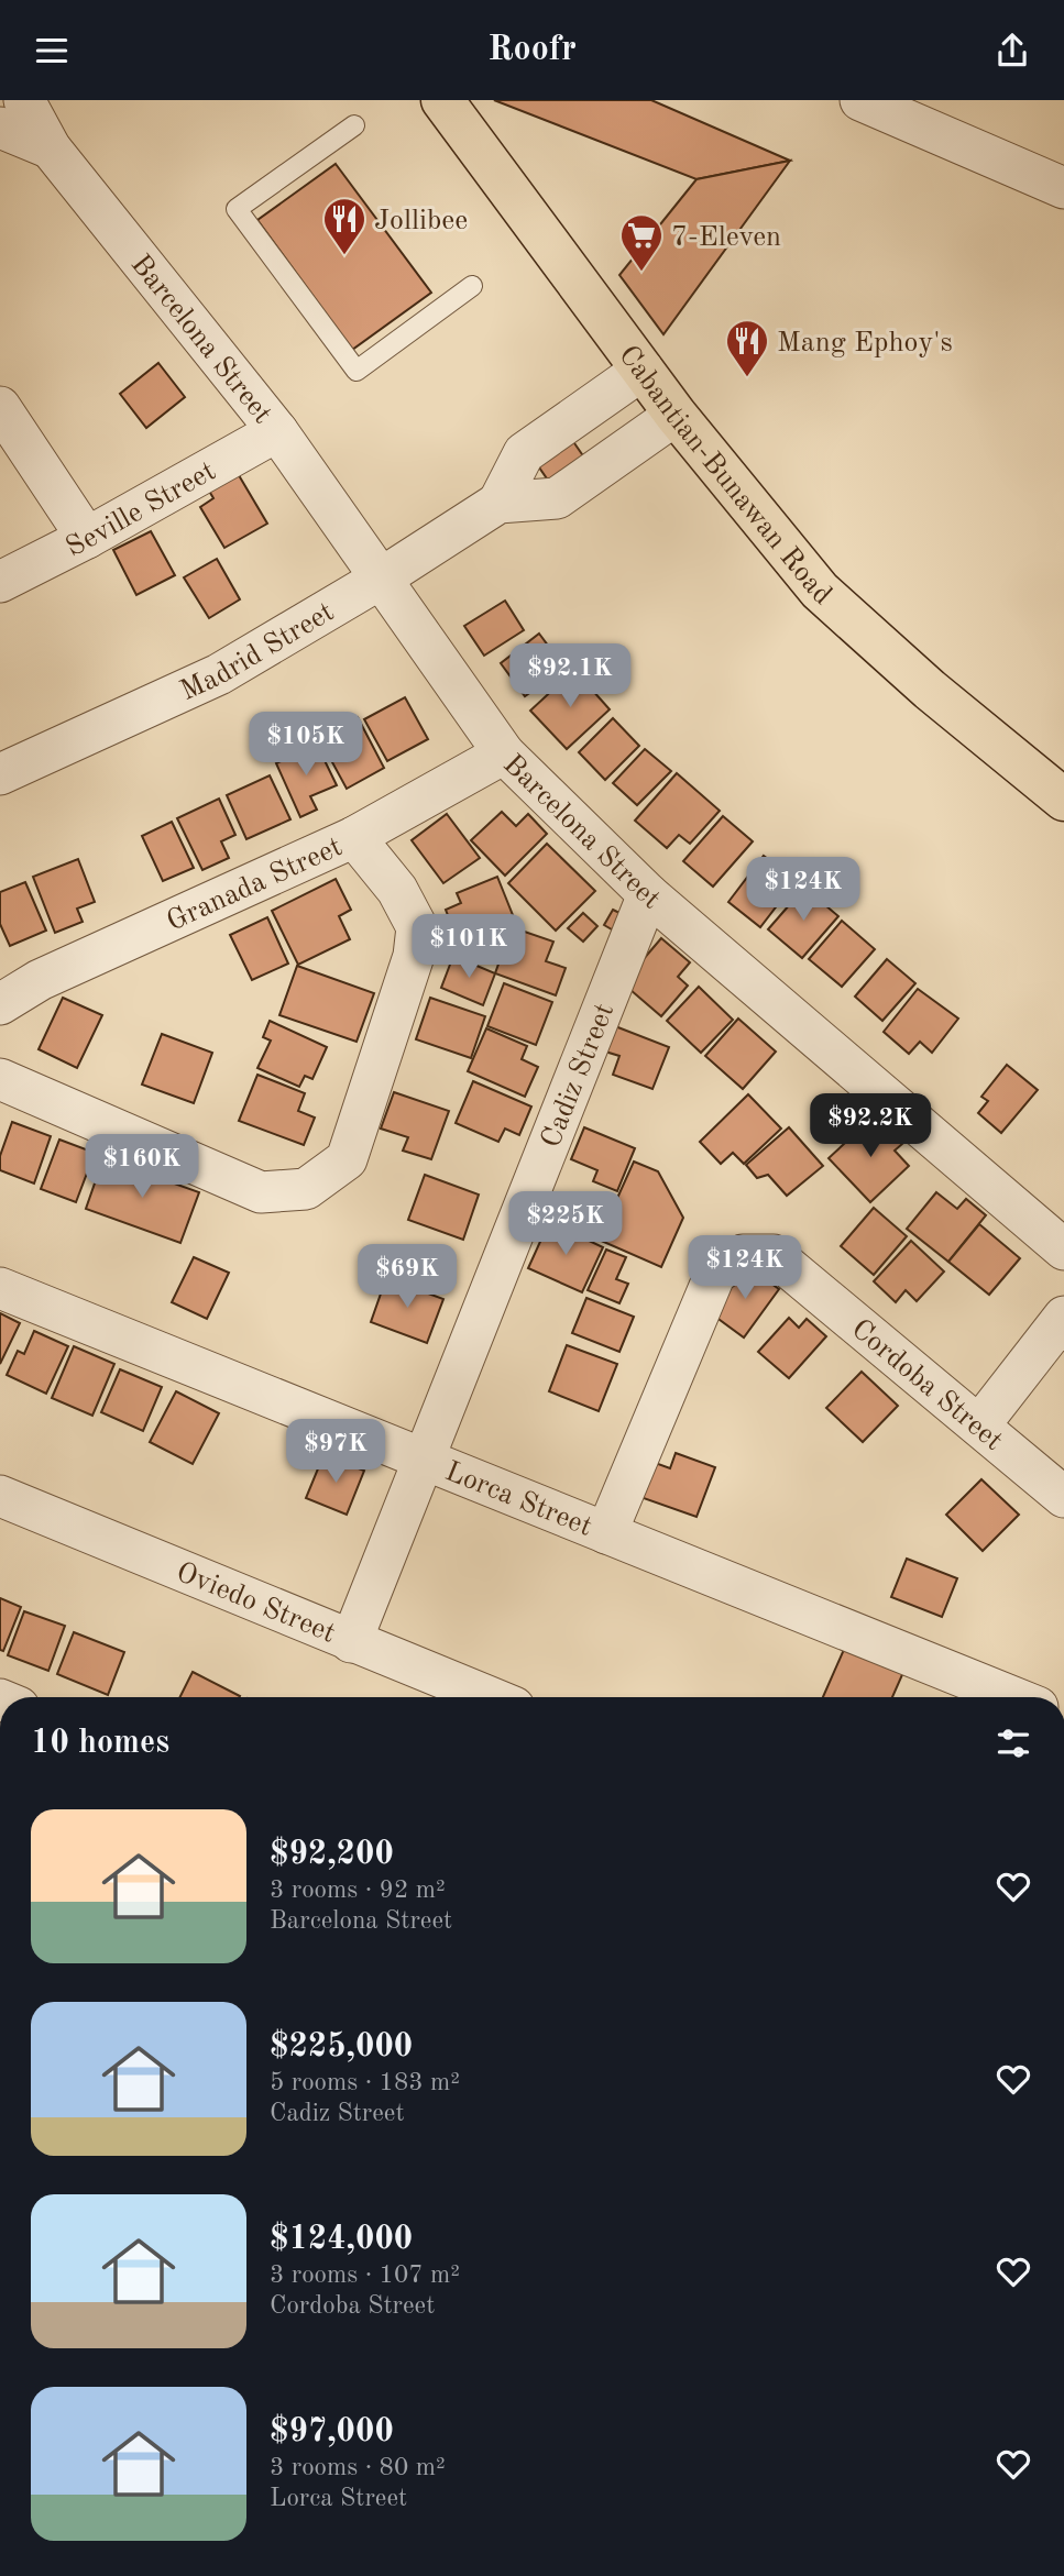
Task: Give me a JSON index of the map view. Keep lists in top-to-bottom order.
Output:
{
  "streets": {
    "main road": ["Cabantian-Bunawan Road"],
    "street": [
      "Barcelona Street",
      "Seville Street",
      "Madrid Street",
      "Granada Street",
      "Cadiz Street",
      "Cordoba Street",
      "Lorca Street",
      "Oviedo Street"
    ]
  },
  "crossings": [
    ["Barcelona Street", "Seville Street"],
    ["Barcelona Street", "Madrid Street"],
    ["Barcelona Street", "Granada Street"],
    ["Barcelona Street", "Cadiz Street"],
    ["Cabantian-Bunawan Road", "Madrid Street"],
    ["Cadiz Street", "Lorca Street"],
    ["Cadiz Street", "Oviedo Street"],
    ["Cordoba Street", "Lorca Street"]
  ],
  "places": {
    "restaurant": ["Jollibee", "Mang Ephoy's"],
    "supermarket": ["7-Eleven"]
  },
  "page": {
    "header": "Roofr",
    "price": [
      "$92.1K",
      "$105K",
      "$124K",
      "$101K",
      "$92.2K",
      "$160K",
      "$225K",
      "$124K",
      "$69K",
      "$97K"
    ],
    "heading": "10 homes",
    "list": [
      {
        "name": "$92,200",
        "note": "3 rooms · 92 m² · Barcelona Street"
      },
      {
        "name": "$225,000",
        "note": "5 rooms · 183 m² · Cadiz Street"
      },
      {
        "name": "$124,000",
        "note": "3 rooms · 107 m² · Cordoba Street"
      },
      {
        "name": "$97,000",
        "note": "3 rooms · 80 m² · Lorca Street"
      }
    ]
  }
}
